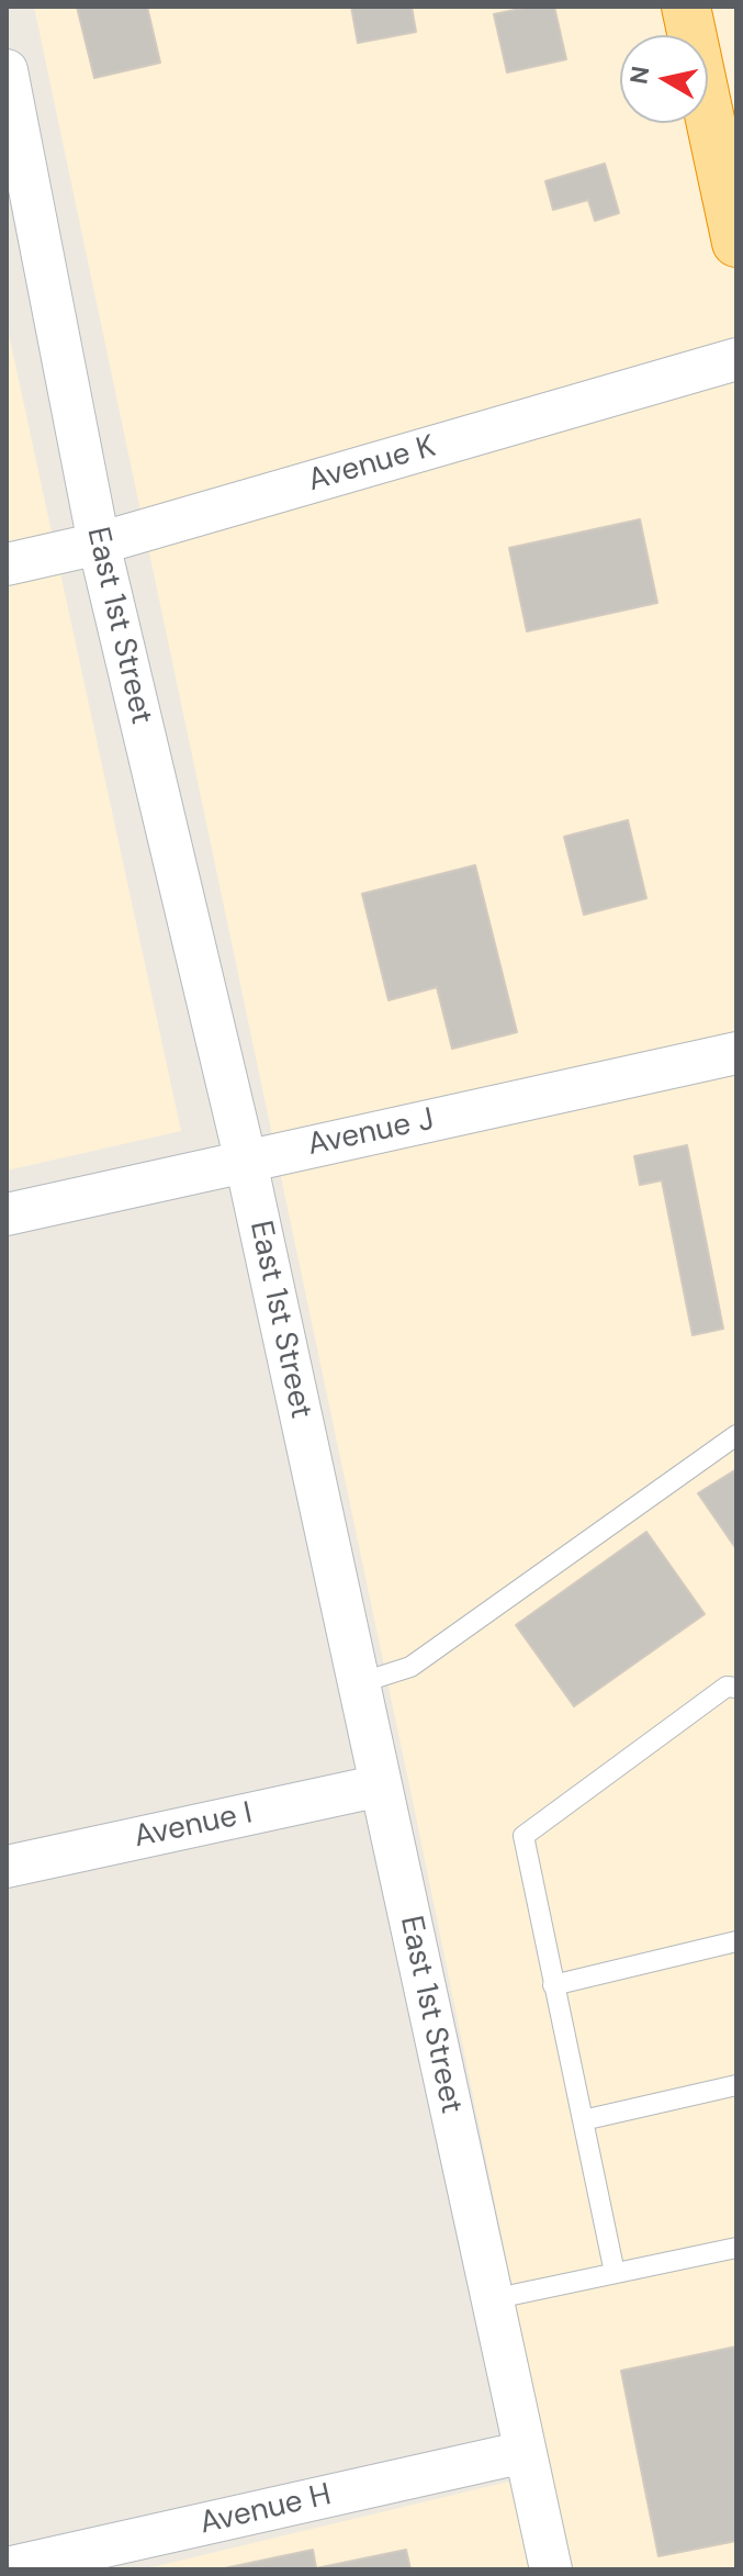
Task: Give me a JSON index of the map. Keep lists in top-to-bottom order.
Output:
{
  "streets": {
    "street": [
      "Avenue K",
      "East 1st Street",
      "Avenue J",
      "Avenue I",
      "Avenue H"
    ]
  },
  "crossings": [
    ["Avenue K", "East 1st Street"],
    ["East 1st Street", "Avenue J"],
    ["East 1st Street", "Avenue I"],
    ["East 1st Street", "Avenue H"]
  ],
  "north": "left"
}
